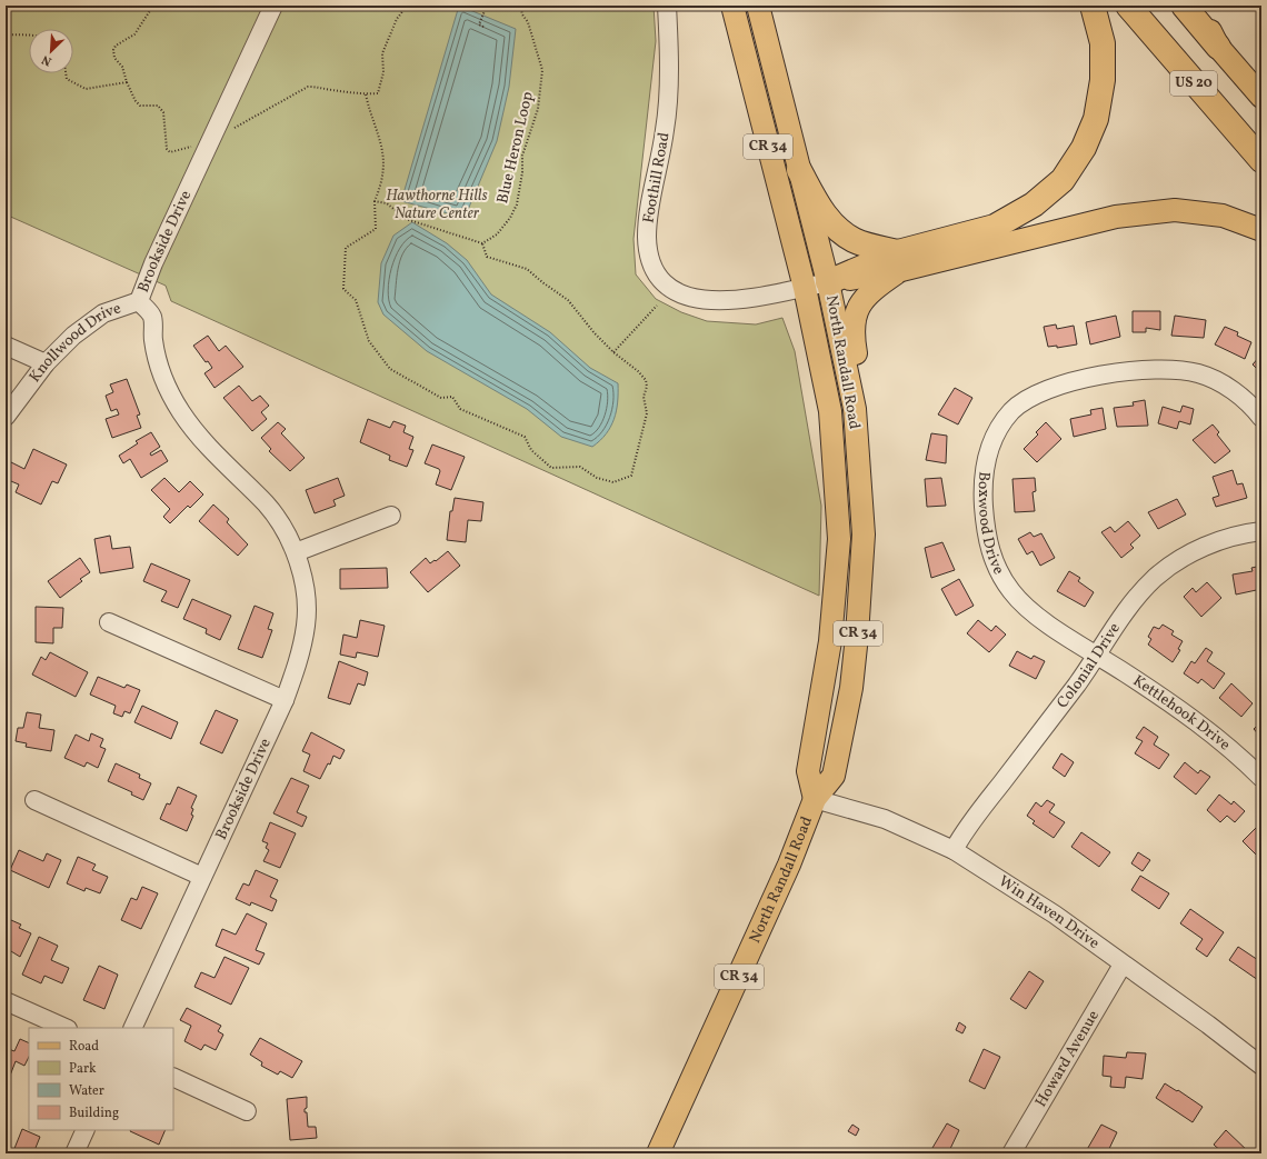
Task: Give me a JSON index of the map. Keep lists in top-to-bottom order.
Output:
{
  "streets": {
    "highway": ["US 20"],
    "main road": ["CR 34", "North Randall Road"],
    "street": [
      "Foothill Road",
      "Brookside Drive",
      "Knollwood Drive",
      "Boxwood Drive",
      "Colonial Drive",
      "Kettlehook Drive",
      "Win Haven Drive",
      "Howard Avenue"
    ],
    "path": ["Blue Heron Loop"]
  },
  "crossings": [
    ["Foothill Road", "North Randall Road"],
    ["Brookside Drive", "Knollwood Drive"],
    ["North Randall Road", "Win Haven Drive"],
    ["Boxwood Drive", "Colonial Drive"],
    ["Boxwood Drive", "Kettlehook Drive"],
    ["Colonial Drive", "Kettlehook Drive"],
    ["Colonial Drive", "Win Haven Drive"],
    ["Win Haven Drive", "Howard Avenue"]
  ],
  "parks": ["Hawthorne Hills Nature Center"],
  "legend": [
    "Road",
    "Park",
    "Water",
    "Building"
  ],
  "north": "bottom left"
}
